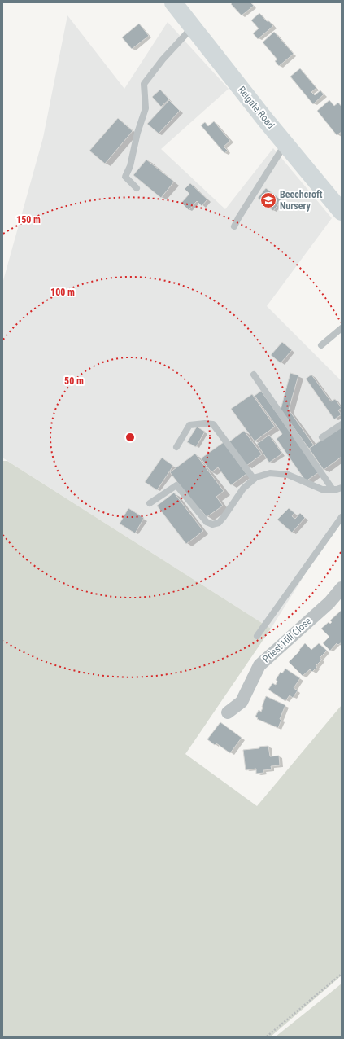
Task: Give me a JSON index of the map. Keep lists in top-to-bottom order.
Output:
{
  "streets": {
    "highway": ["Reigate Road"],
    "street": ["Priest Hill Close"]
  },
  "places": {
    "school or university": ["Beechcroft Nursery"]
  },
  "rings": ["150 m", "100 m", "50 m"]
}
